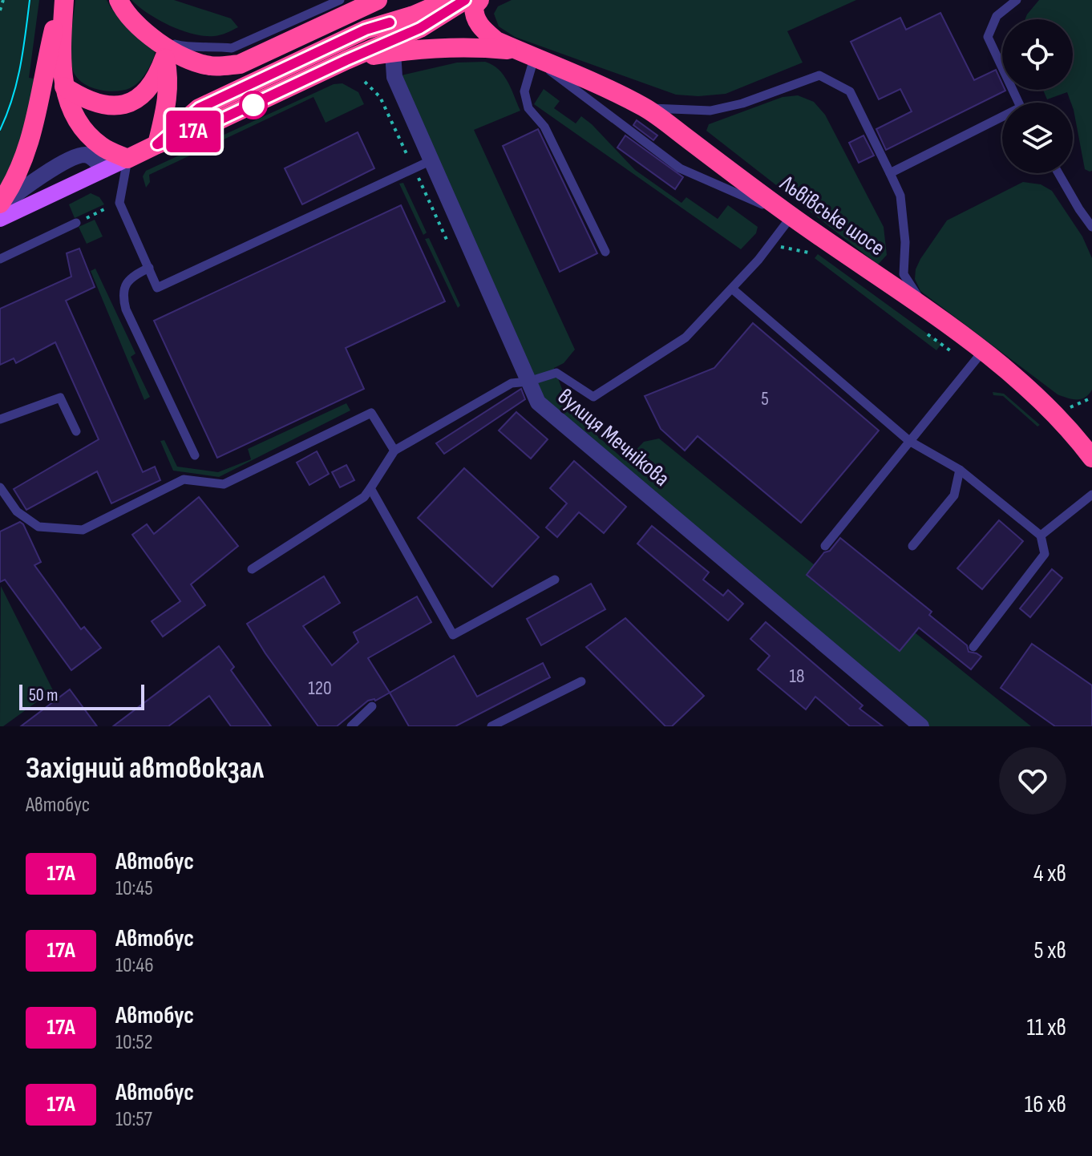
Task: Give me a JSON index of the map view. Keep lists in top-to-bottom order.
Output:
{
  "streets": {
    "highway": ["Львівське шосе"],
    "street": ["вулиця Мечнікова"]
  },
  "lines": ["bus line 17А"],
  "house_numbers": ["5", "18", "120"],
  "scale_bar": "50 m",
  "page": {
    "on_map": "17А",
    "scale": "50 m",
    "heading": ["Західний автовокзал", "Автобус"],
    "list": [
      {
        "mark": "17А",
        "name": "Автобус",
        "note": "10:45",
        "value": "4 хв"
      },
      {
        "mark": "17А",
        "name": "Автобус",
        "note": "10:46",
        "value": "5 хв"
      },
      {
        "mark": "17А",
        "name": "Автобус",
        "note": "10:52",
        "value": "11 хв"
      },
      {
        "mark": "17А",
        "name": "Автобус",
        "note": "10:57",
        "value": "16 хв"
      }
    ]
  }
}
